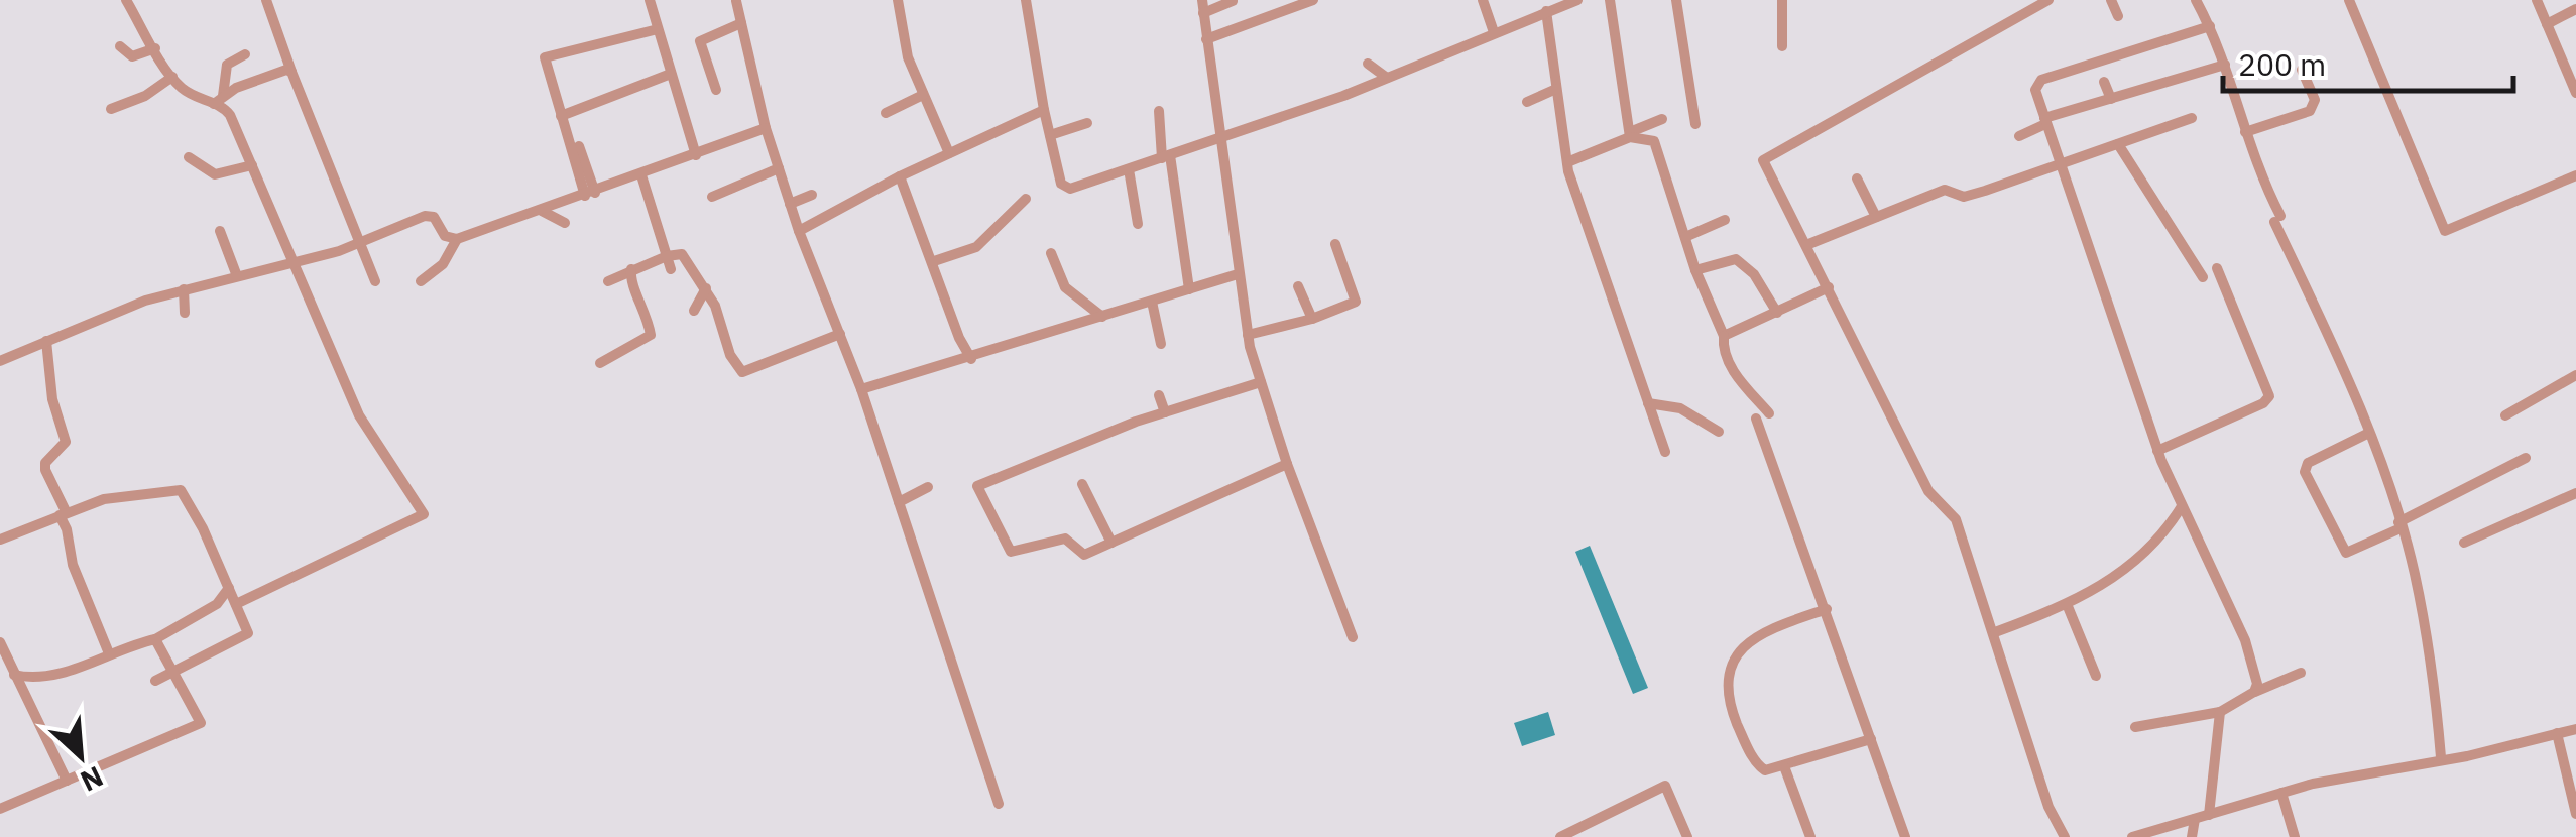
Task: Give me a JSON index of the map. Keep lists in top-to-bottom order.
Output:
{
  "scale_bar": "200 m",
  "north": "bottom right"
}
